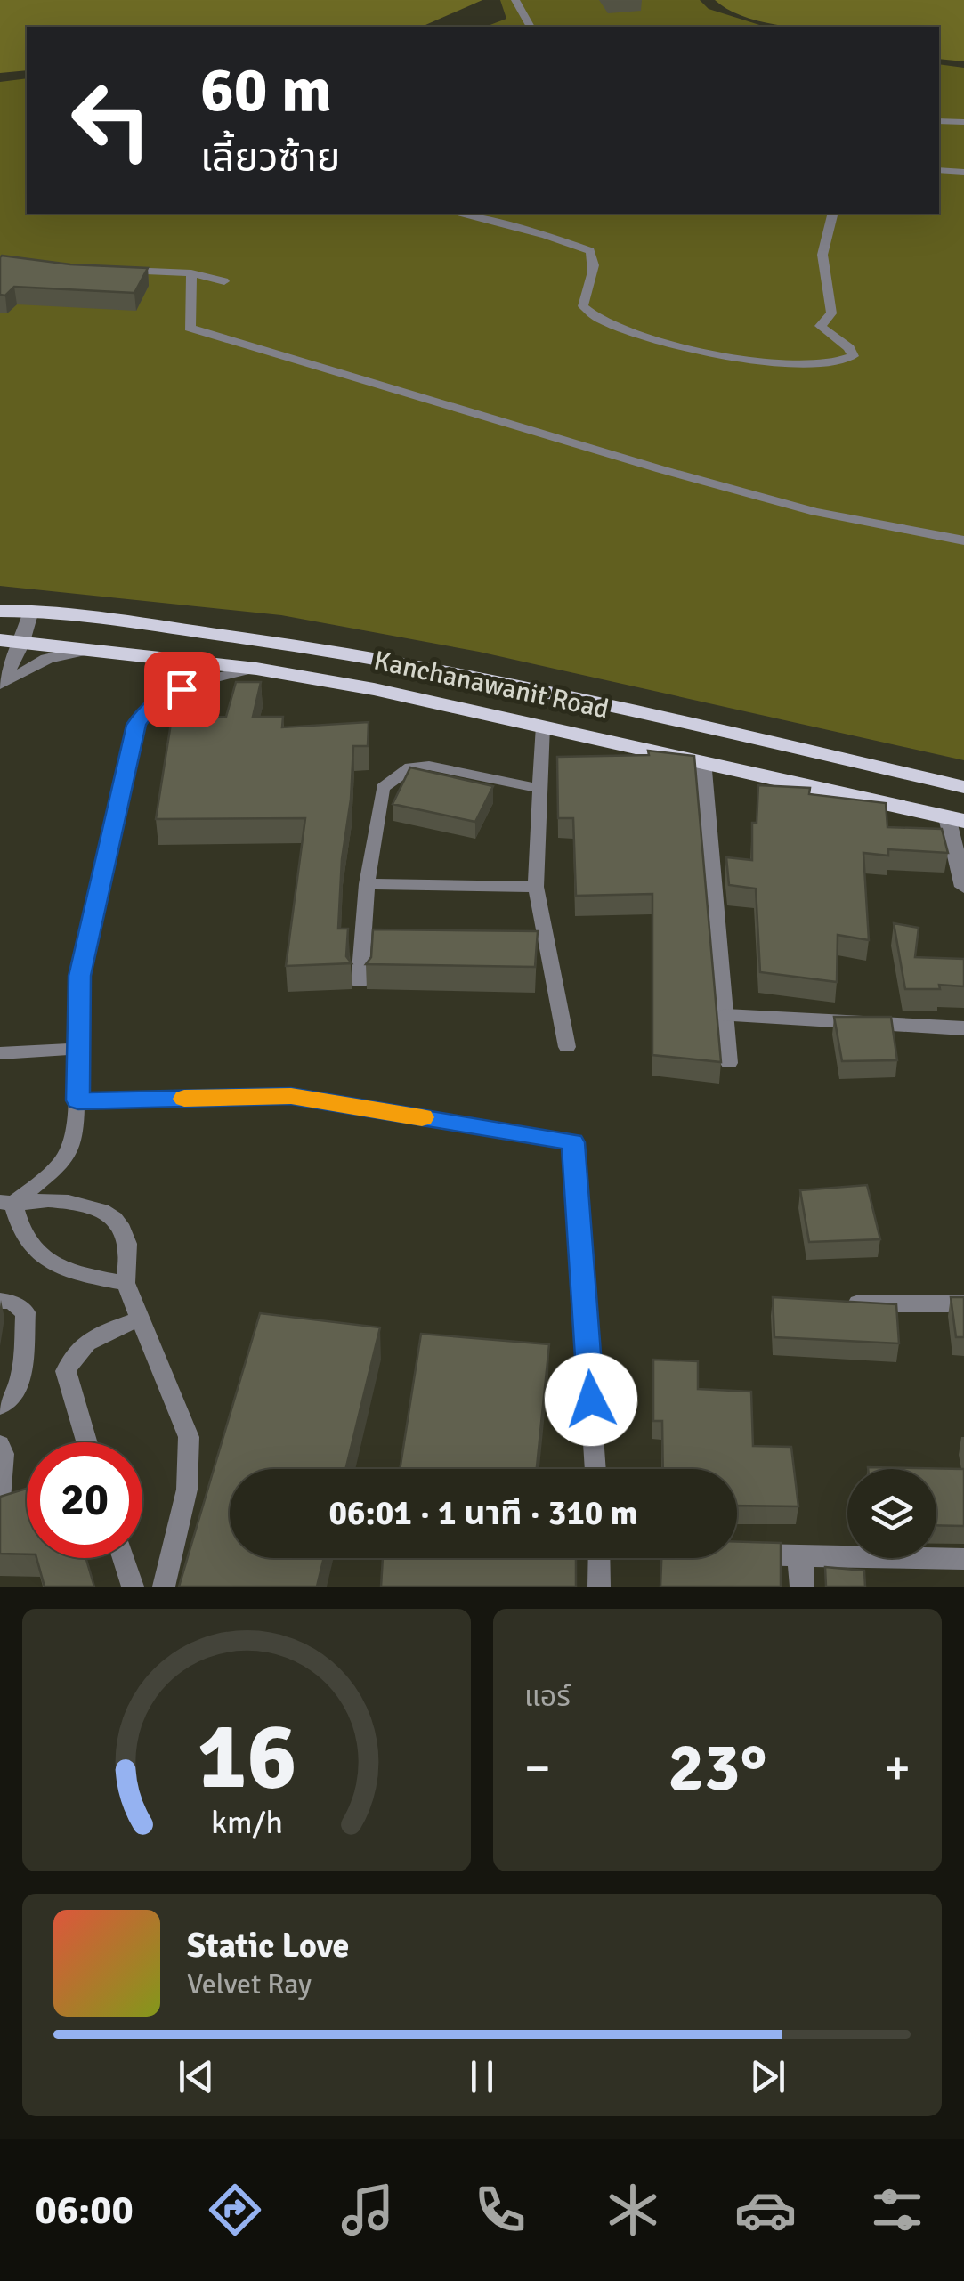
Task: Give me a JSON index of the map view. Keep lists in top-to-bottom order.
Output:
{
  "streets": {
    "main road": ["Kanchanawanit Road"]
  },
  "page": {
    "turn": ["60 m", "เลี้ยวซ้าย"],
    "limit": "20",
    "trip": "06:01 · 1 นาที · 310 m",
    "tile": "แอร์",
    "heat": ["−", "23°", "+"],
    "song": ["Static Love", "Velvet Ray"],
    "tabs": "06:00",
    "gauge": ["16", "km/h"]
  }
}
